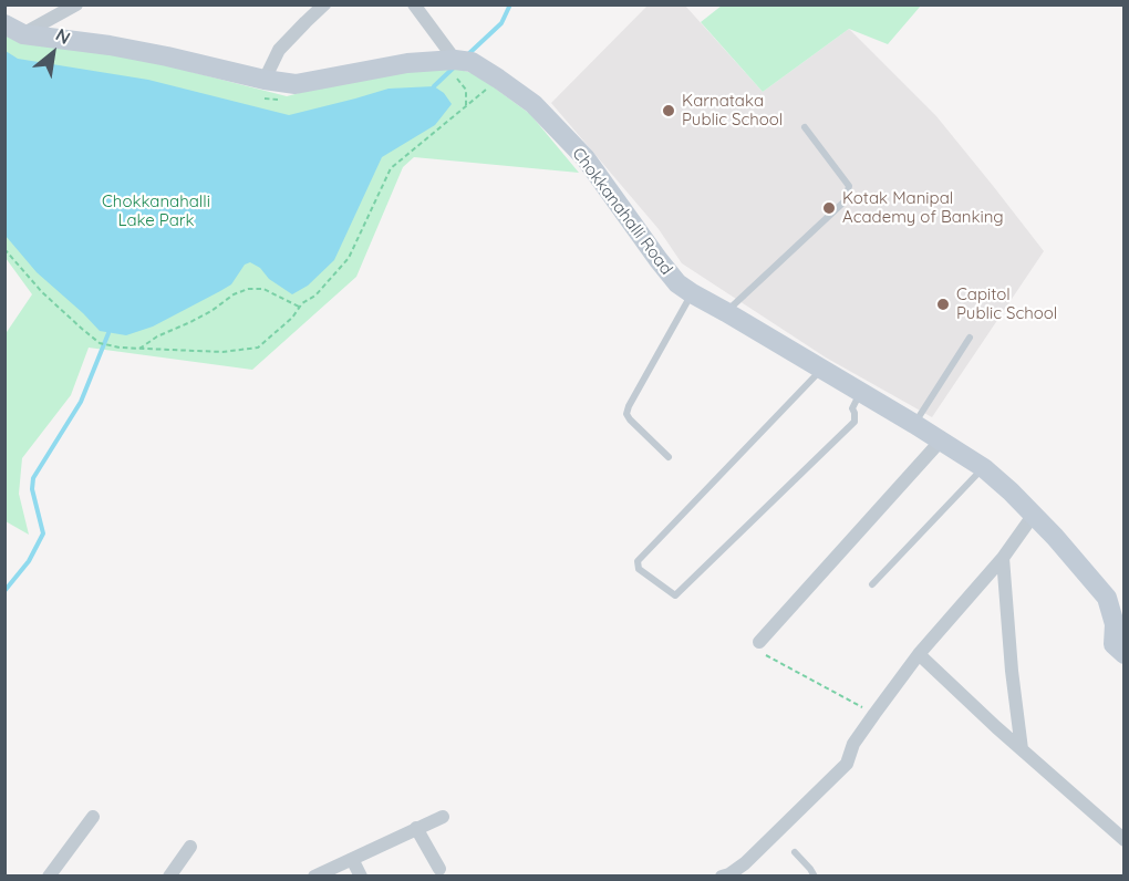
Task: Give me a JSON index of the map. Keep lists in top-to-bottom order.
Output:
{
  "streets": {
    "street": ["Chokkanahalli Road"]
  },
  "parks": ["Chokkanahalli Lake Park"],
  "places": ["Karnataka Public School", "Kotak Manipal Academy of Banking", "Capitol Public School"],
  "north": "top right"
}
